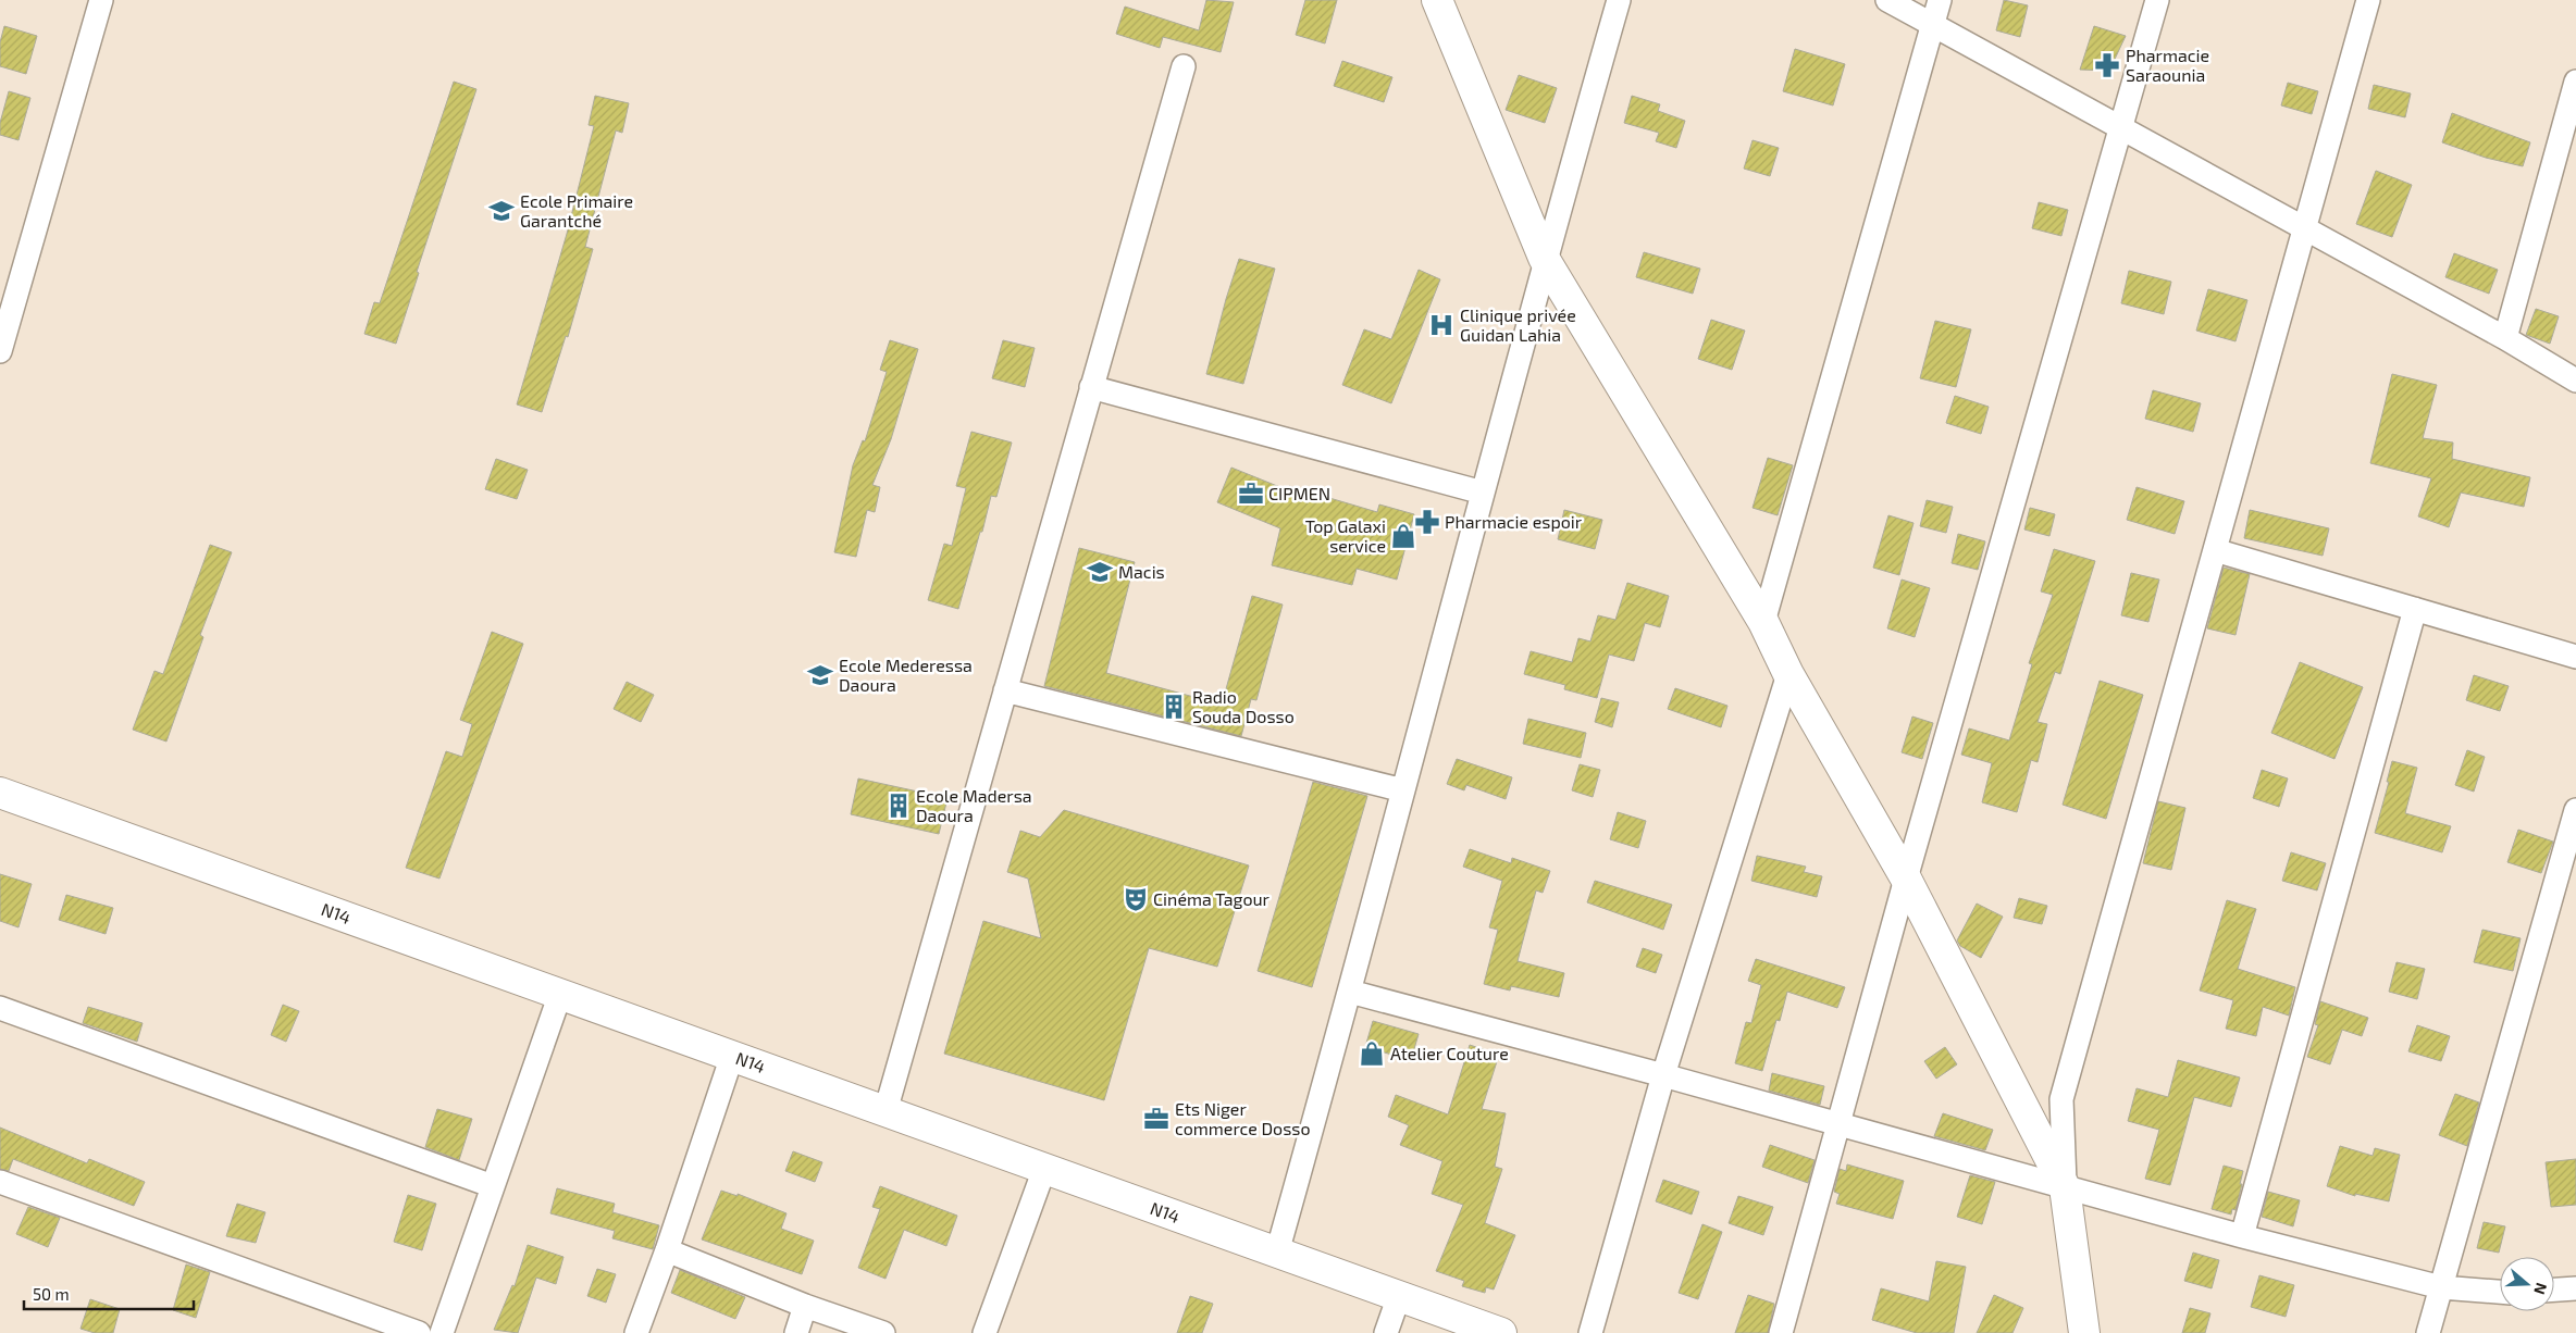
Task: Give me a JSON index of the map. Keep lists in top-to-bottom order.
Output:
{
  "streets": {
    "main road": ["N14"]
  },
  "places": {
    "pharmacy": ["Pharmacie Saraounia", "Pharmacie espoir"],
    "school or university": ["Ecole Primaire Garantché", "Macis", "Ecole Mederessa Daoura"],
    "hospital": ["Clinique privée Guidan Lahia"],
    "office": ["CIPMEN", "Ets Niger commerce Dosso"],
    "shop": ["Top Galaxi service", "Atelier Couture"],
    "building": ["Radio Souda Dosso", "Ecole Madersa Daoura"],
    "theatre": ["Cinéma Tagour"]
  },
  "scale_bar": "50 m",
  "north": "right"
}
